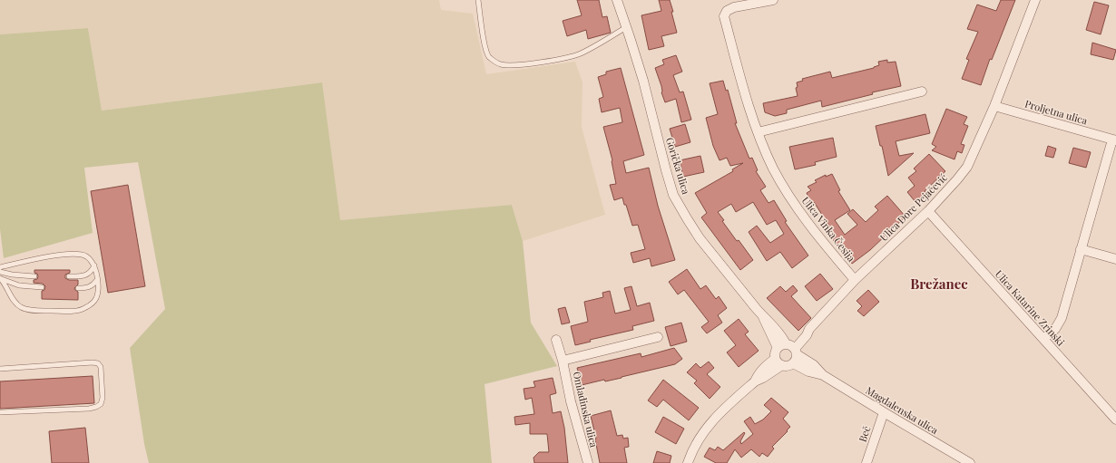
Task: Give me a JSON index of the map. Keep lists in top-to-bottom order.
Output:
{
  "streets": {
    "street": [
      "Proljetna ulica",
      "Gorička ulica",
      "Ulica Dore Pejačević",
      "Ulica Vinka Česija",
      "Ulica Katarine Zrinski",
      "Omladinska ulica",
      "Magdalenska ulica",
      "Beč"
    ]
  },
  "crossings": [
    ["Proljetna ulica", "Ulica Dore Pejačević"],
    ["Proljetna ulica", "Ulica Katarine Zrinski"],
    ["Gorička ulica", "Ulica Dore Pejačević"],
    ["Gorička ulica", "Magdalenska ulica"],
    ["Ulica Dore Pejačević", "Ulica Vinka Česija"],
    ["Ulica Dore Pejačević", "Ulica Katarine Zrinski"],
    ["Ulica Dore Pejačević", "Magdalenska ulica"],
    ["Magdalenska ulica", "Beč"]
  ],
  "districts": ["Brežanec"]
}
